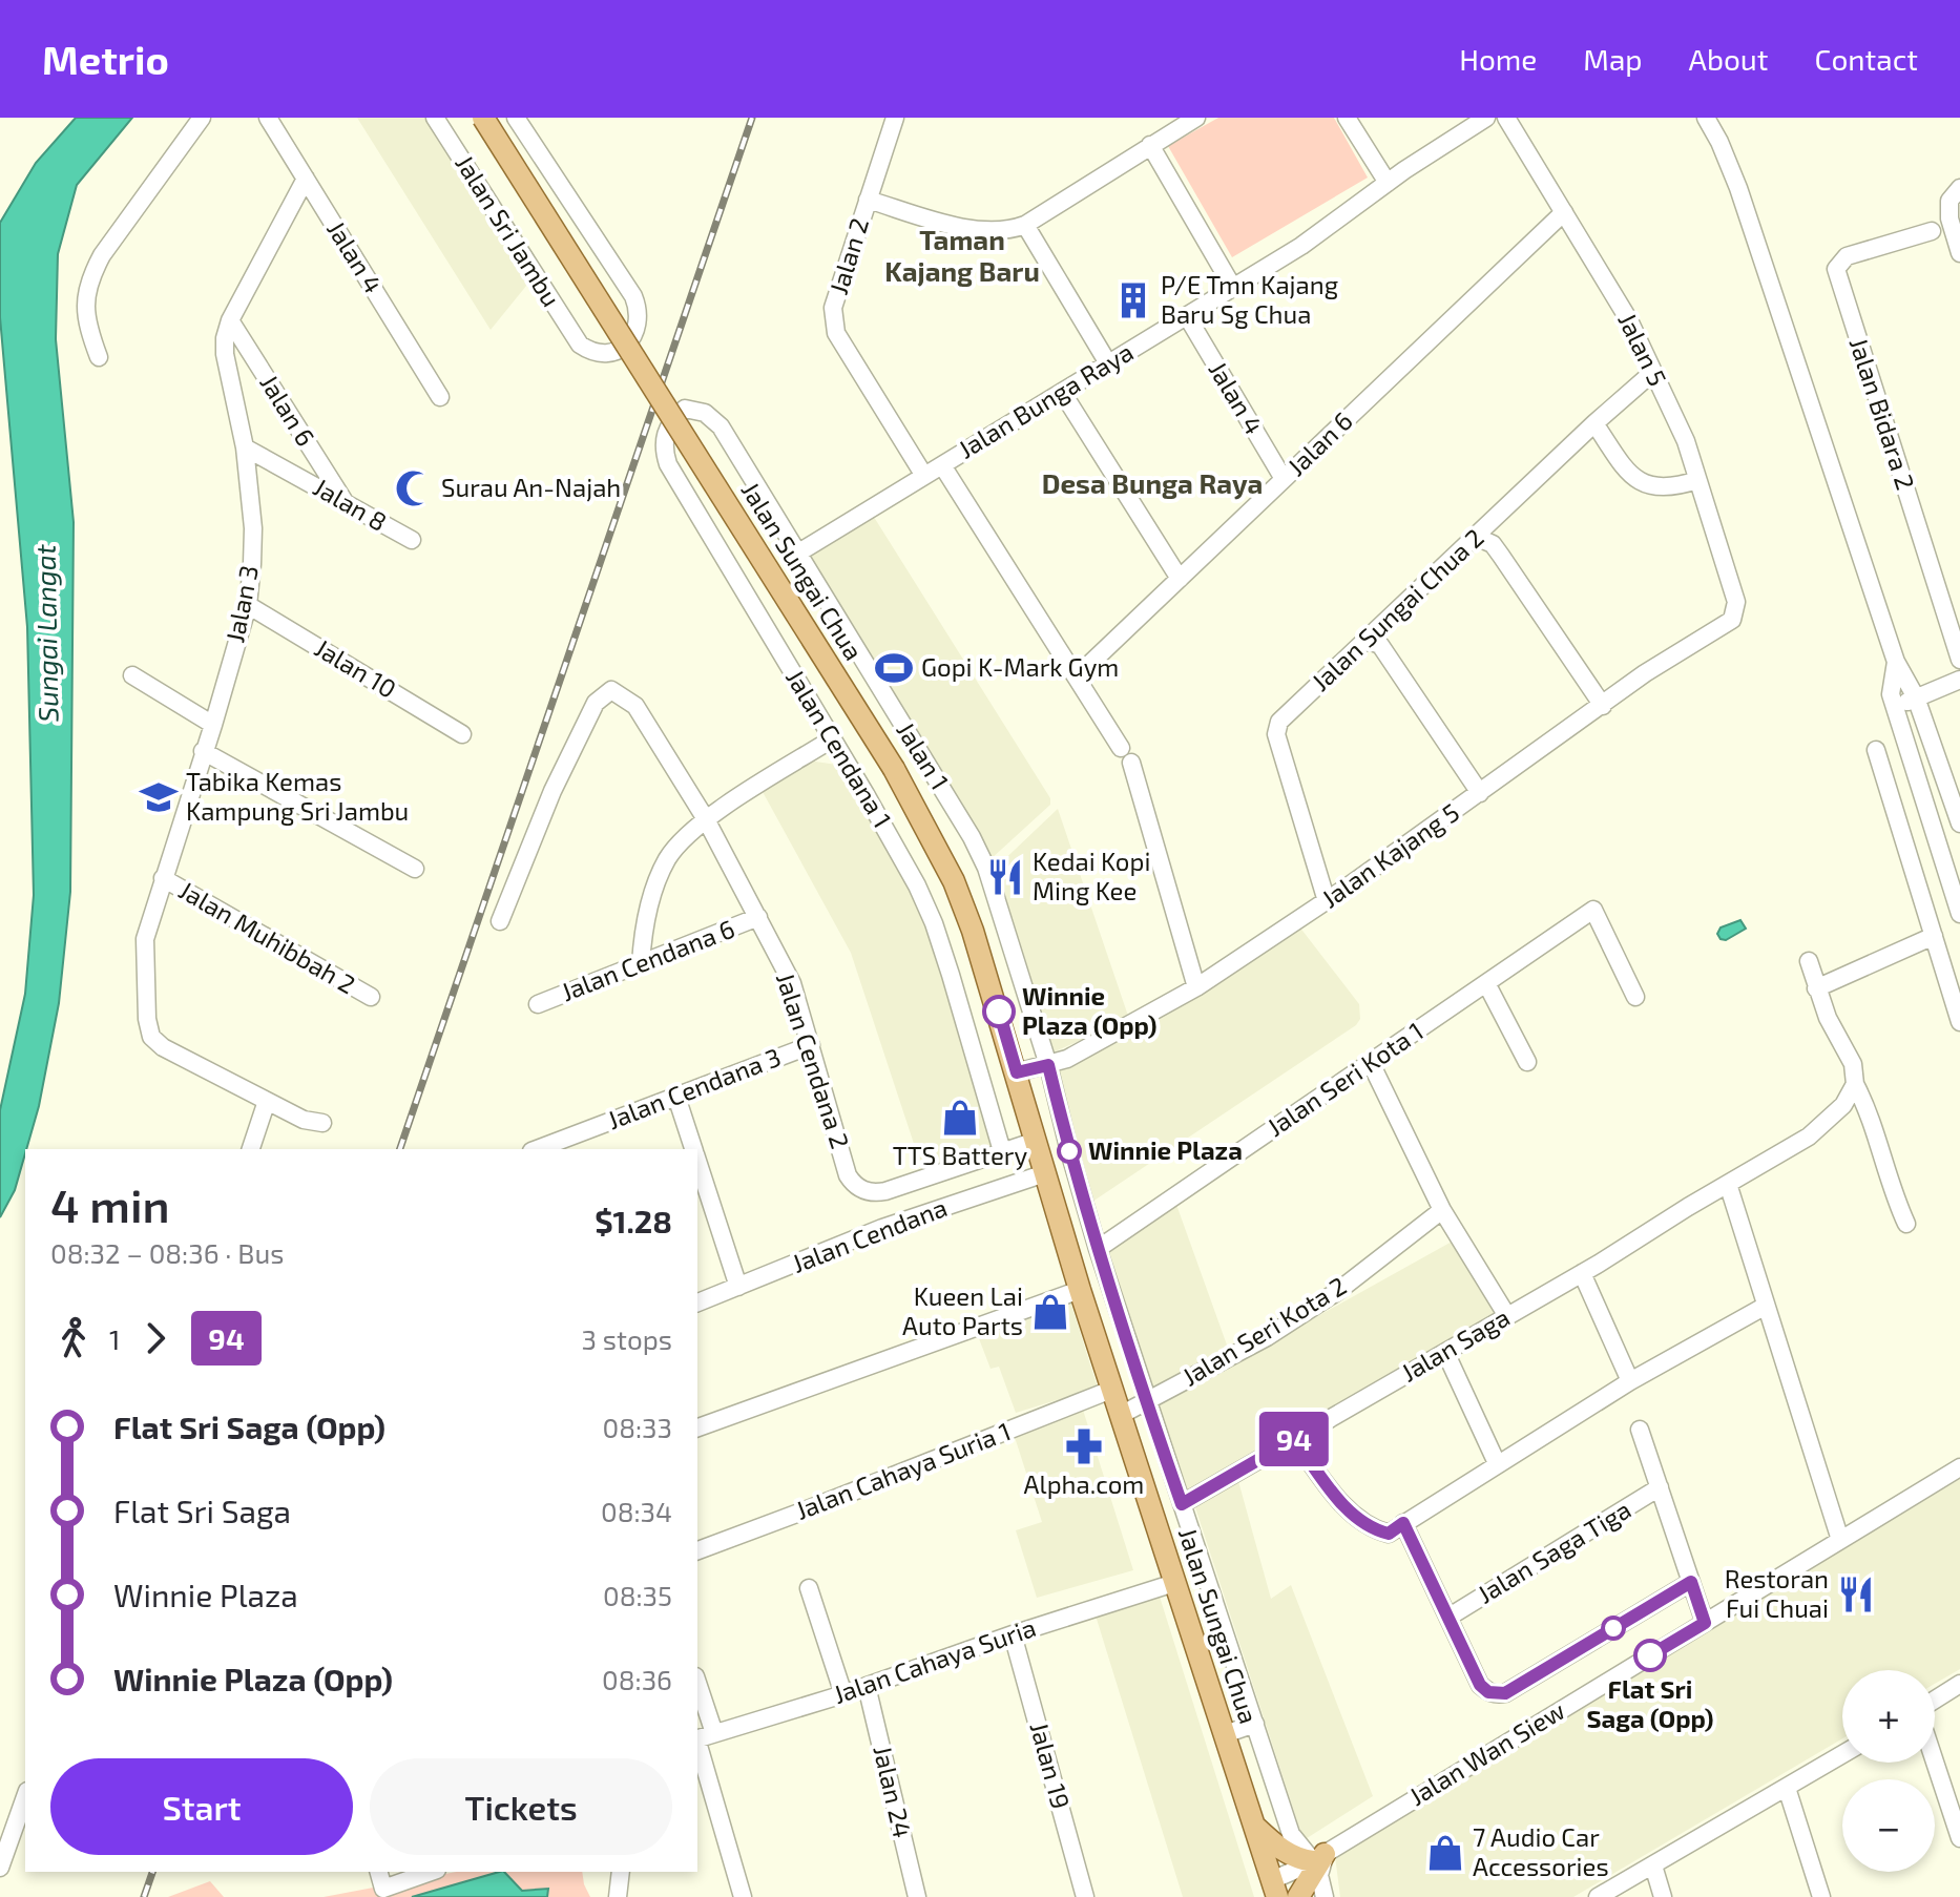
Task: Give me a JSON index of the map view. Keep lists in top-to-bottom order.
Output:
{
  "streets": {
    "main road": ["Jalan Sungai Chua"],
    "street": [
      "Jalan Sri Jambu",
      "Jalan 2",
      "Jalan 4",
      "Jalan 5",
      "Jalan Bunga Raya",
      "Jalan 6",
      "Jalan Bidara 2",
      "Jalan 8",
      "Jalan 3",
      "Jalan Sungai Chua 2",
      "Jalan 10",
      "Jalan Cendana 1",
      "Jalan 1",
      "Jalan Kajang 5",
      "Jalan Muhibbah 2",
      "Jalan Cendana 6",
      "Jalan Cendana 2",
      "Jalan Seri Kota 1",
      "Jalan Cendana 3",
      "Jalan Cendana",
      "Jalan Seri Kota 2",
      "Jalan Saga",
      "Jalan Cahaya Suria 1",
      "Jalan Saga Tiga",
      "Jalan Cahaya Suria",
      "Jalan Wan Siew",
      "Jalan 19",
      "Jalan 24"
    ]
  },
  "crossings": [
    ["Jalan 2", "Jalan Bunga Raya"],
    ["Jalan 4", "Jalan Bunga Raya"],
    ["Jalan 4", "Jalan 6"],
    ["Jalan 4", "Jalan 3"],
    ["Jalan 5", "Jalan 6"],
    ["Jalan 5", "Jalan Sungai Chua 2"],
    ["Jalan 5", "Jalan Kajang 5"],
    ["Jalan Bunga Raya", "Jalan 1"],
    ["Jalan 6", "Jalan 8"],
    ["Jalan 6", "Jalan 3"],
    ["Jalan 8", "Jalan 3"],
    ["Jalan Sungai Chua", "Jalan Kajang 5"],
    ["Jalan Sungai Chua", "Jalan Cendana"],
    ["Jalan Sungai Chua", "Jalan Seri Kota 2"],
    ["Jalan Sungai Chua", "Jalan Cahaya Suria 1"],
    ["Jalan Sungai Chua", "Jalan Cahaya Suria"],
    ["Jalan Sungai Chua", "Jalan Wan Siew"],
    ["Jalan 3", "Jalan 10"],
    ["Jalan 3", "Jalan Muhibbah 2"],
    ["Jalan Sungai Chua 2", "Jalan Kajang 5"],
    ["Jalan Cendana 1", "Jalan 1"],
    ["Jalan Cendana 1", "Jalan Cendana 2"],
    ["Jalan 1", "Jalan Kajang 5"],
    ["Jalan 1", "Jalan Seri Kota 1"],
    ["Jalan 1", "Jalan Seri Kota 2"],
    ["Jalan 1", "Jalan Saga"],
    ["Jalan 1", "Jalan Wan Siew"],
    ["Jalan Cendana 6", "Jalan Cendana 2"],
    ["Jalan Cendana 2", "Jalan Cendana 3"],
    ["Jalan Cahaya Suria", "Jalan 19"],
    ["Jalan Cahaya Suria", "Jalan 24"]
  ],
  "districts": ["Taman Kajang Baru", "Desa Bunga Raya"],
  "water": ["Sungai Langat"],
  "places": {
    "building": ["P/E Tmn Kajang Baru Sg Chua"],
    "mosque": ["Surau An-Najah"],
    "sports": ["Gopi K-Mark Gym"],
    "school or university": ["Tabika Kemas Kampung Sri Jambu"],
    "restaurant": ["Kedai Kopi Ming Kee", "Restoran Fui Chuai"],
    "other": ["Winnie Plaza (Opp)", "Winnie Plaza", "Flat Sri Saga (Opp)"],
    "shop": ["TTS Battery", "Kueen Lai Auto Parts", "7 Audio Car Accessories"],
    "pharmacy": ["Alpha.com"]
  },
  "lines": ["bus line 94"],
  "page": {
    "header": "Metrio",
    "nav": [
      "Home",
      "Map",
      "About",
      "Contact"
    ],
    "on_map": "94",
    "heading": ["4 min", "08:32 – 08:36 · Bus", "$1.28"],
    "legs": ["1", "94", "3 stops"],
    "list": [
      {
        "name": "Flat Sri Saga (Opp)",
        "value": "08:33"
      },
      {
        "name": "Flat Sri Saga",
        "value": "08:34"
      },
      {
        "name": "Winnie Plaza",
        "value": "08:35"
      },
      {
        "name": "Winnie Plaza (Opp)",
        "value": "08:36"
      }
    ],
    "map_buttons": ["+", "−"],
    "buttons": ["Start", "Tickets"]
  }
}
